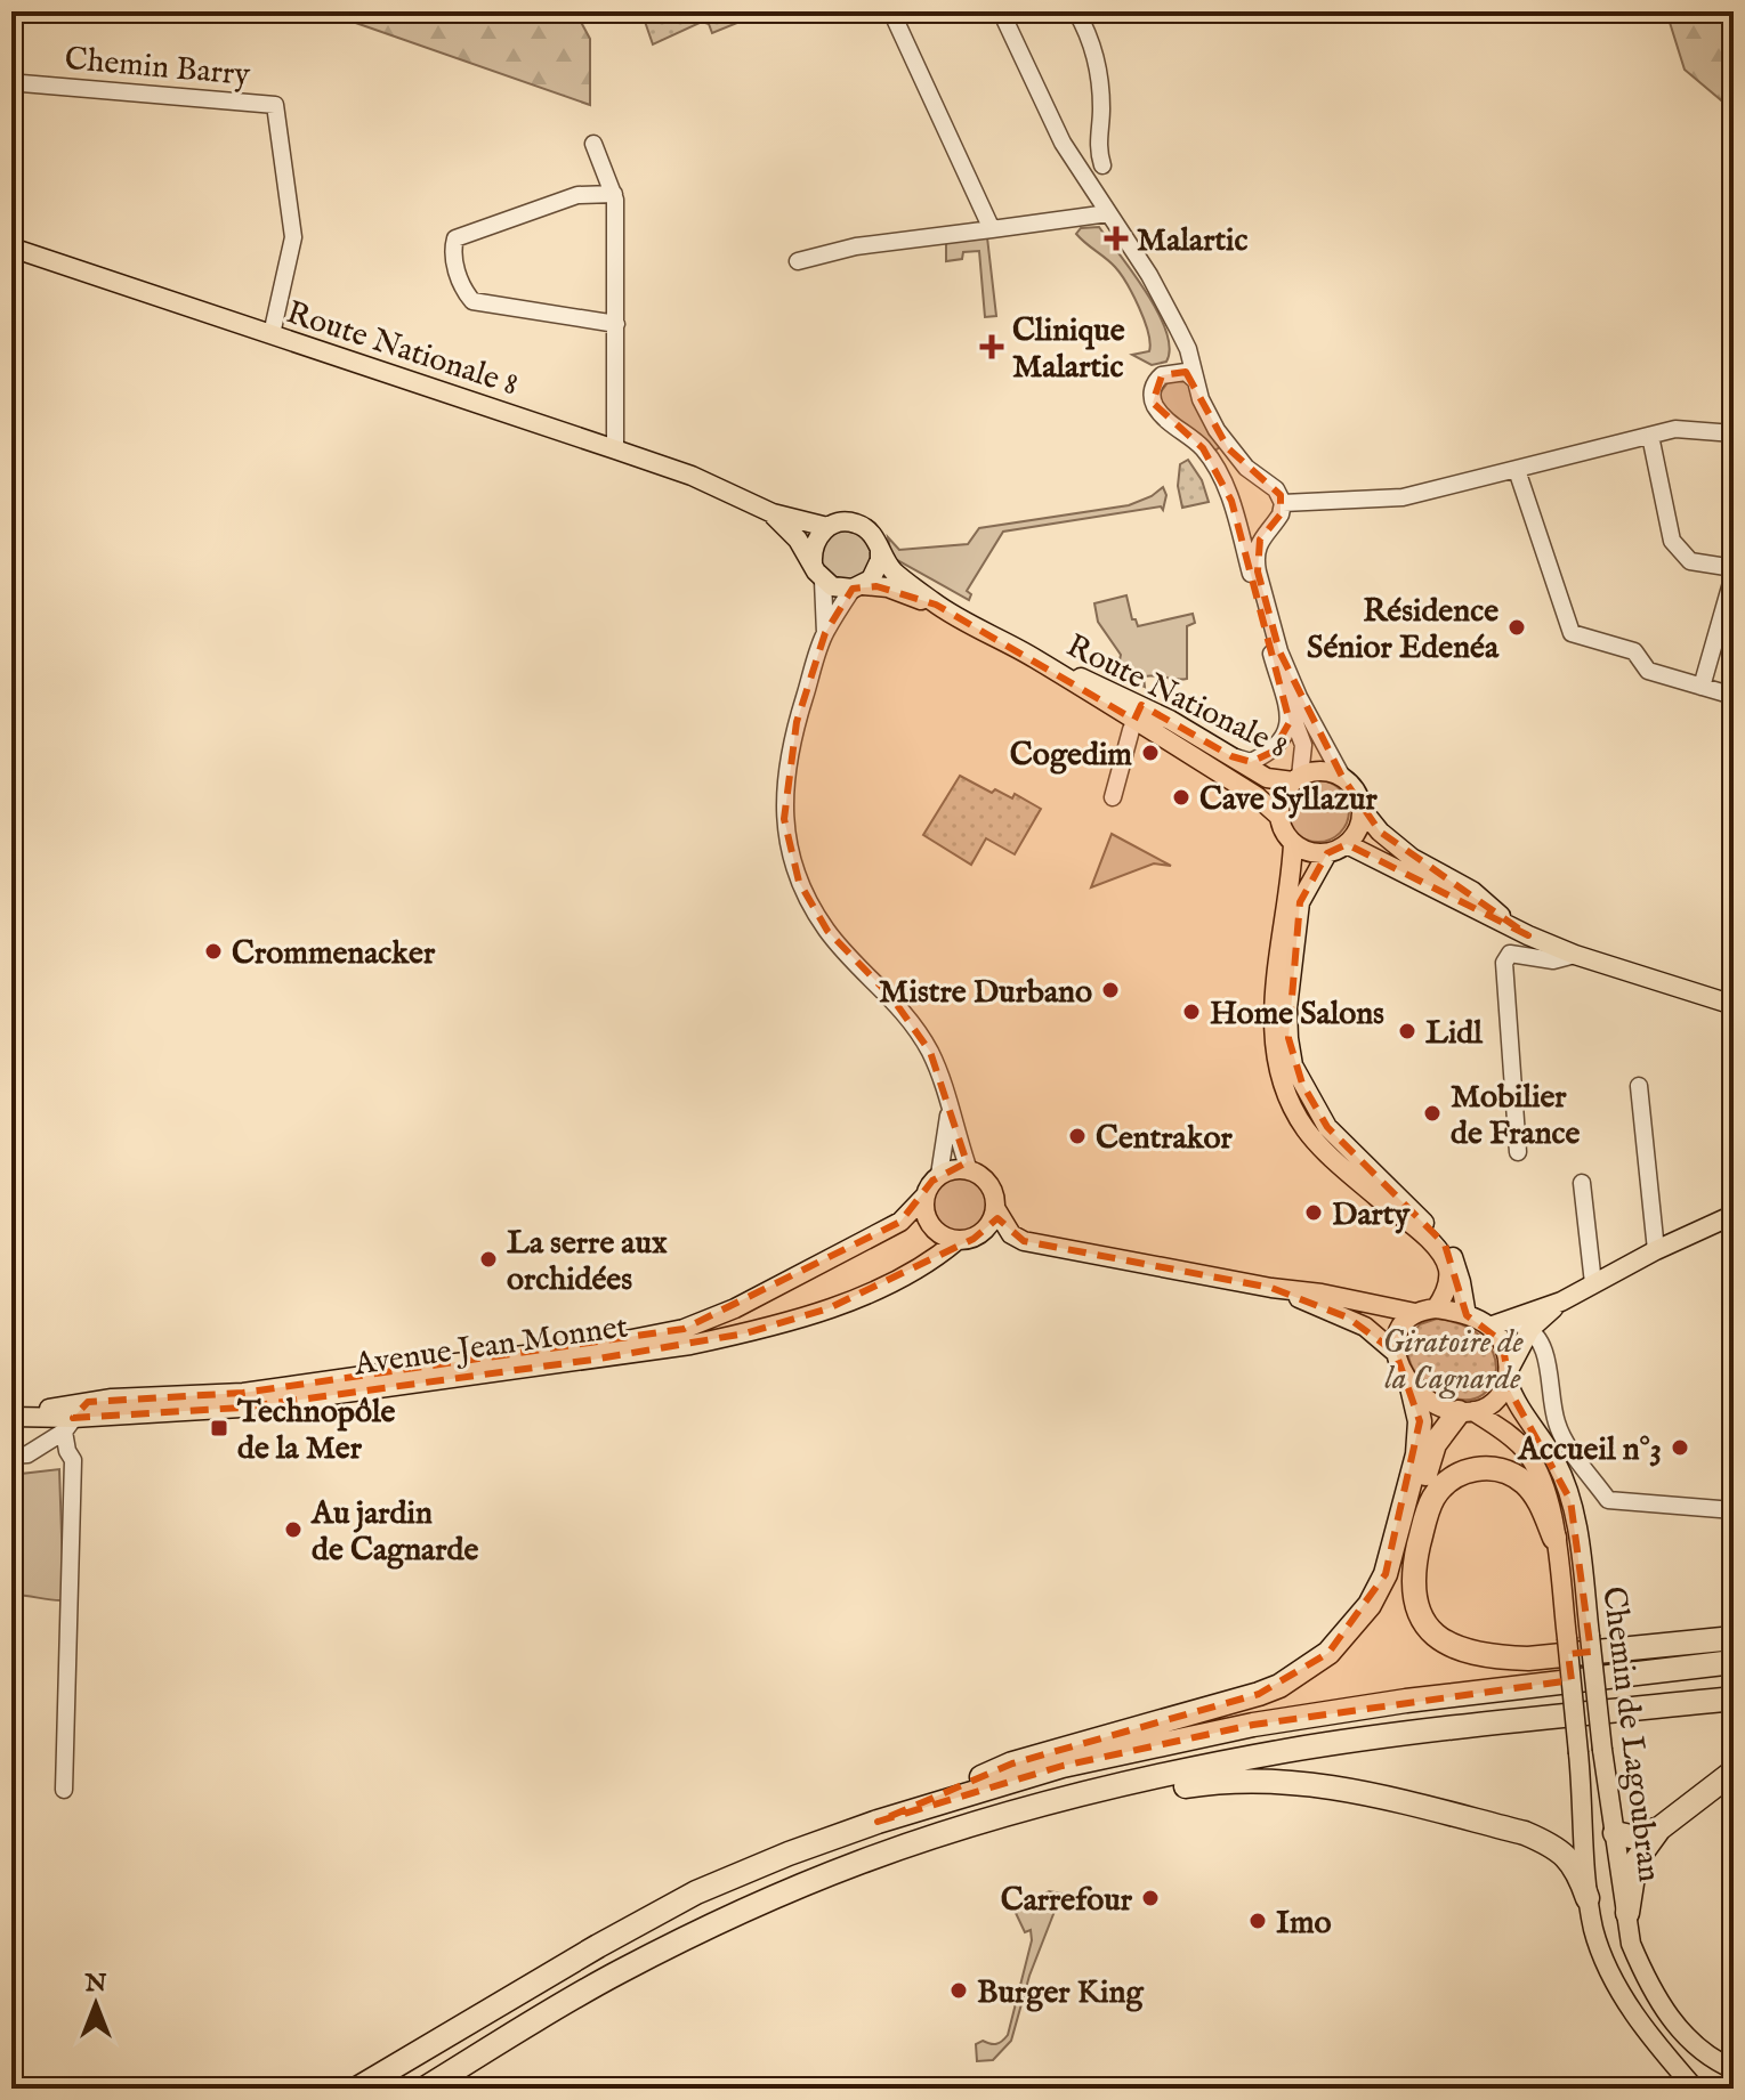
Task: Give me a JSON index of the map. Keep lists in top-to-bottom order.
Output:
{
  "streets": {
    "main road": ["Route Nationale 8", "Avenue Jean Monnet", "Chemin de Lagoubran"],
    "street": ["Chemin Barry"]
  },
  "crossings": [
    ["Chemin Barry", "Route Nationale 8"]
  ],
  "parks": ["Giratoire de la Cagnarde"],
  "places": {
    "health": ["Malartic", "Clinique Malartic"],
    "other": [
      "Résidence Sénior Edenéa",
      "Cogedim",
      "Cave Syllazur",
      "Crommenacker",
      "Mistre Durbano",
      "Home Salons",
      "Lidl",
      "Mobilier de France",
      "Centrakor",
      "Darty",
      "La serre aux orchidées",
      "Accueil n°3",
      "Au jardin de Cagnarde",
      "Carrefour",
      "Imo",
      "Burger King"
    ],
    "transit": ["Technopôle de la Mer"]
  },
  "north": "top"
}
